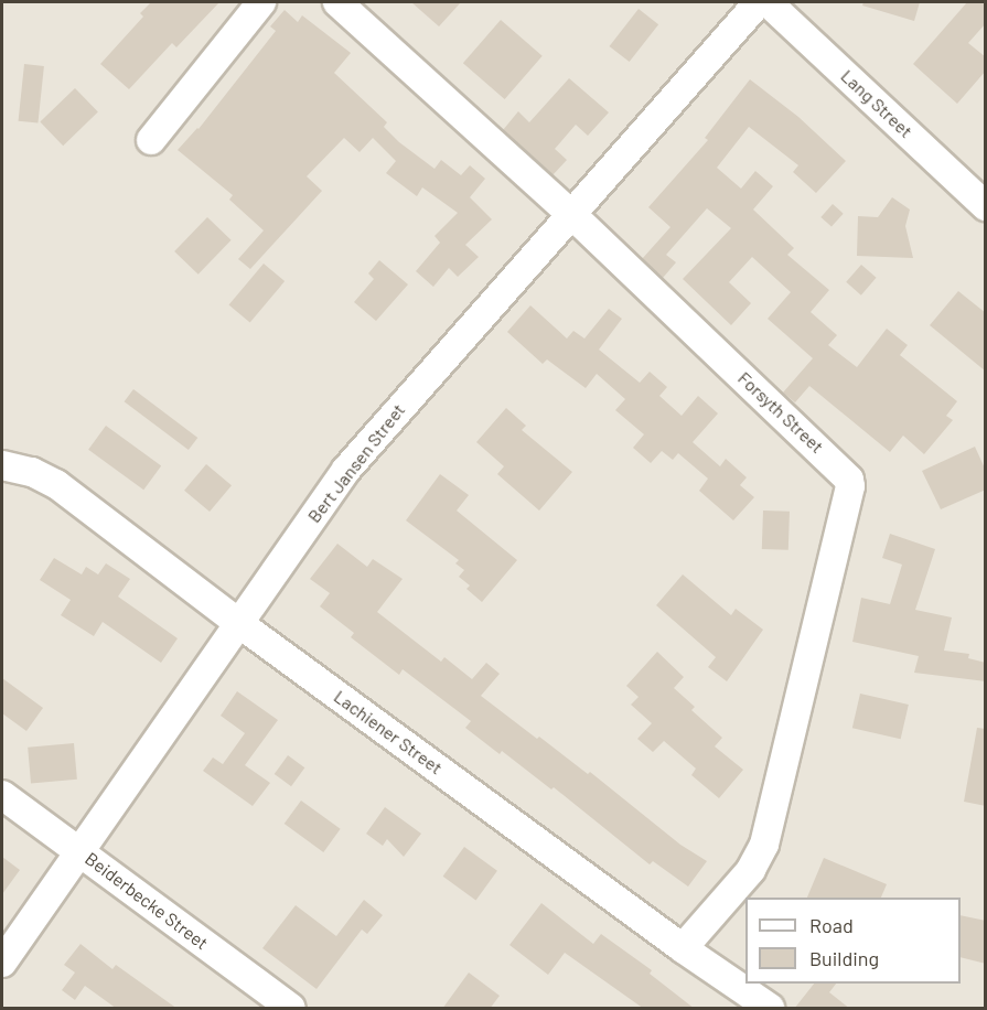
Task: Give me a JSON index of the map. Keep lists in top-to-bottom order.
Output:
{
  "streets": {
    "street": [
      "Lang Street",
      "Forsyth Street",
      "Bert Jansen Street",
      "Lachiener Street",
      "Beiderbecke Street"
    ]
  },
  "crossings": [
    ["Forsyth Street", "Bert Jansen Street"],
    ["Forsyth Street", "Lachiener Street"],
    ["Bert Jansen Street", "Lachiener Street"],
    ["Bert Jansen Street", "Beiderbecke Street"]
  ],
  "legend": ["Road", "Building"]
}
